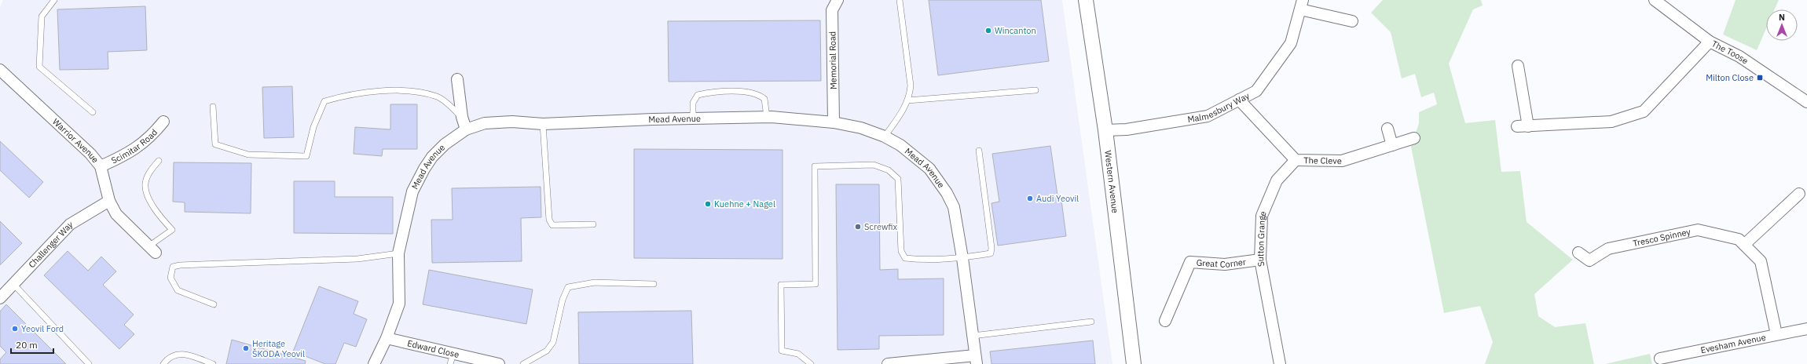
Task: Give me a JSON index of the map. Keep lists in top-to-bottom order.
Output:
{
  "streets": {
    "street": [
      "The Toose",
      "Memorial Road",
      "Malmesbury Way",
      "Mead Avenue",
      "Warrior Avenue",
      "Scimitar Road",
      "The Cleve",
      "Western Avenue",
      "Tresco Spinney",
      "Sutton Grange",
      "Challenger Way",
      "Great Corner",
      "Evesham Avenue",
      "Edward Close"
    ]
  },
  "crossings": [
    ["Memorial Road", "Mead Avenue"],
    ["Malmesbury Way", "The Cleve"],
    ["Malmesbury Way", "Western Avenue"],
    ["Mead Avenue", "Edward Close"],
    ["Warrior Avenue", "Scimitar Road"],
    ["Warrior Avenue", "Challenger Way"],
    ["The Cleve", "Sutton Grange"],
    ["Tresco Spinney", "Evesham Avenue"],
    ["Sutton Grange", "Great Corner"]
  ],
  "places": {
    "other": [
      "Wincanton",
      "Audi Yeovil",
      "Kuehne + Nagel",
      "Screwfix",
      "Yeovil Ford",
      "Heritage ŠKODA Yeovil"
    ],
    "transit": ["Milton Close"]
  },
  "scale_bar": "20 m",
  "north": "top"
}
